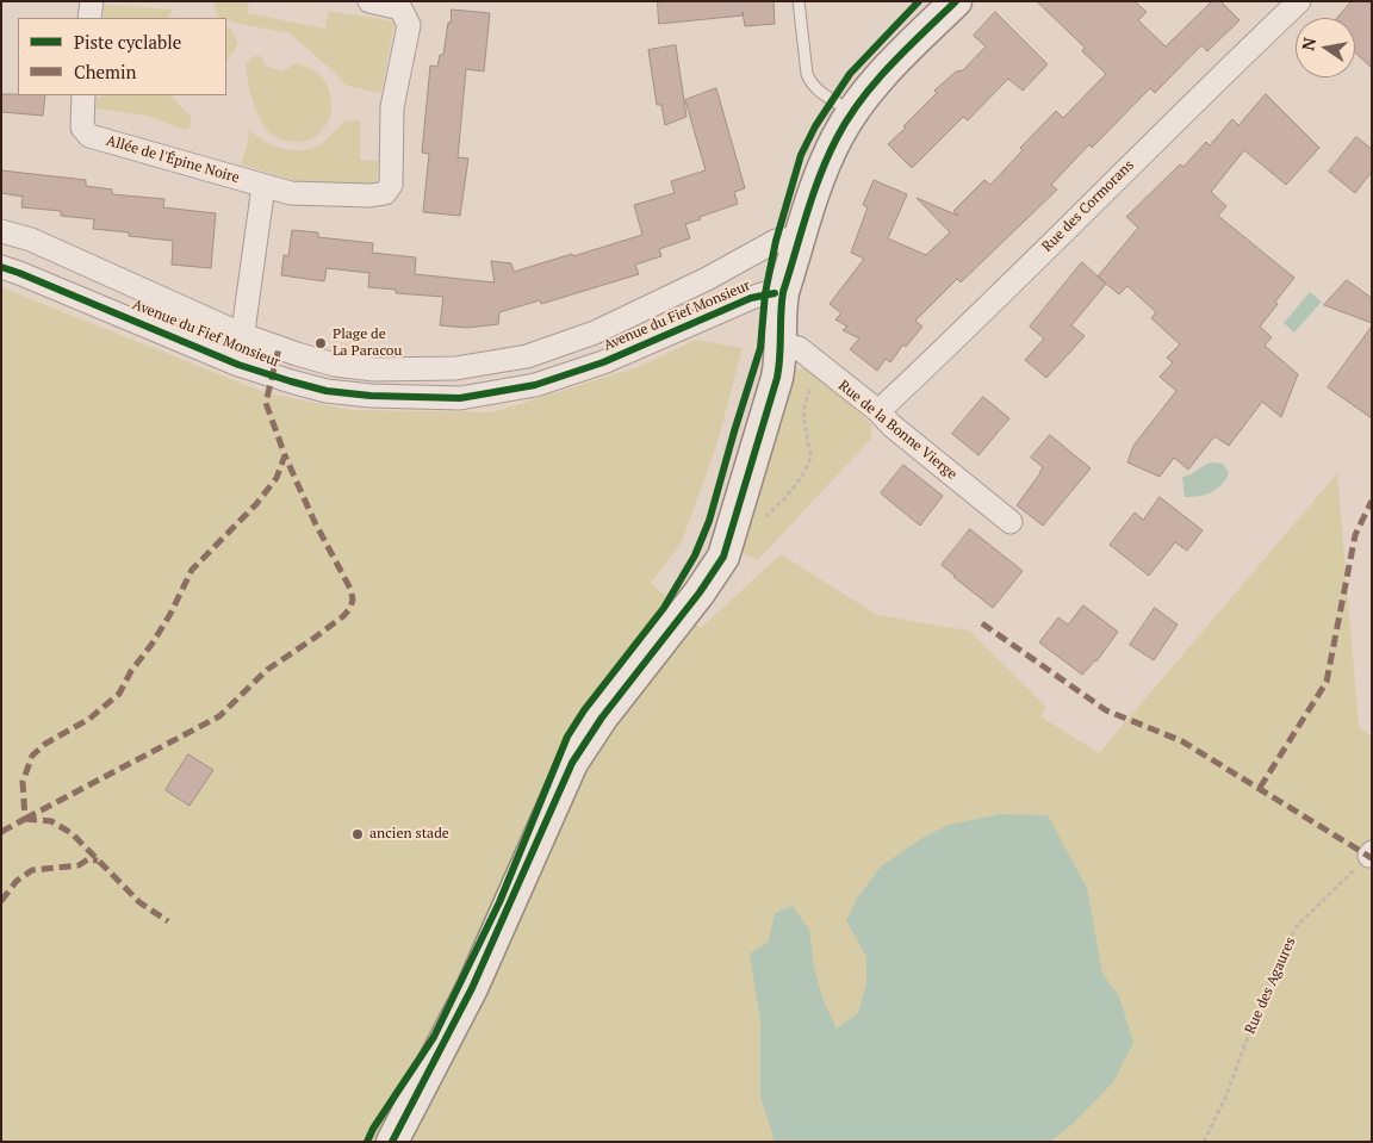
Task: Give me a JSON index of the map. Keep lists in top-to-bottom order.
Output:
{
  "streets": {
    "street": [
      "Allée de l'Épine Noire",
      "Rue des Cormorans",
      "Avenue du Fief Monsieur",
      "Rue de la Bonne Vierge"
    ],
    "path": ["Rue des Agaures"]
  },
  "crossings": [
    ["Rue des Cormorans", "Rue de la Bonne Vierge"]
  ],
  "places": ["Plage de La Paracou", "ancien stade"],
  "legend": ["Piste cyclable", "Chemin"],
  "north": "left"
}
